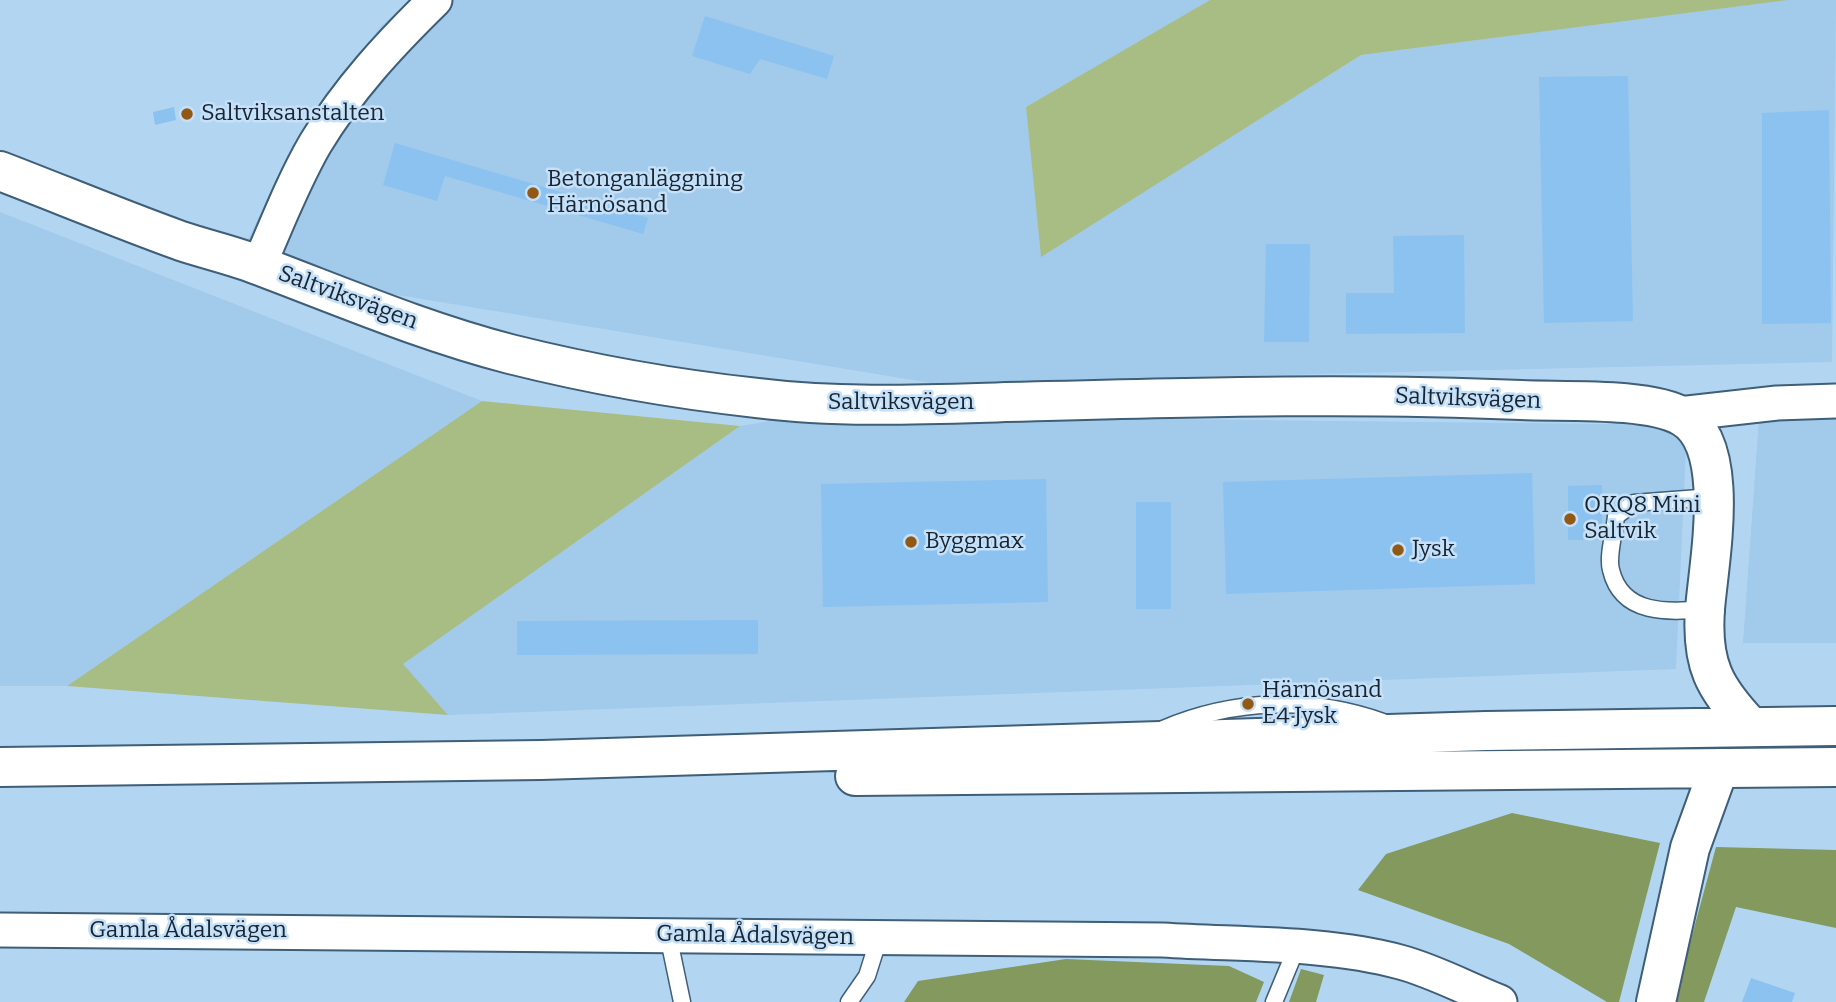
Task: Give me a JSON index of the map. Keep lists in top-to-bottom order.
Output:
{
  "streets": {
    "main road": ["Saltviksvägen"],
    "street": ["Gamla Ådalsvägen"]
  },
  "places": [
    "Saltviksanstalten",
    "Betonganläggning Härnösand",
    "OKQ8 Mini Saltvik",
    "Byggmax",
    "Jysk",
    "Härnösand E4 Jysk"
  ]
}
